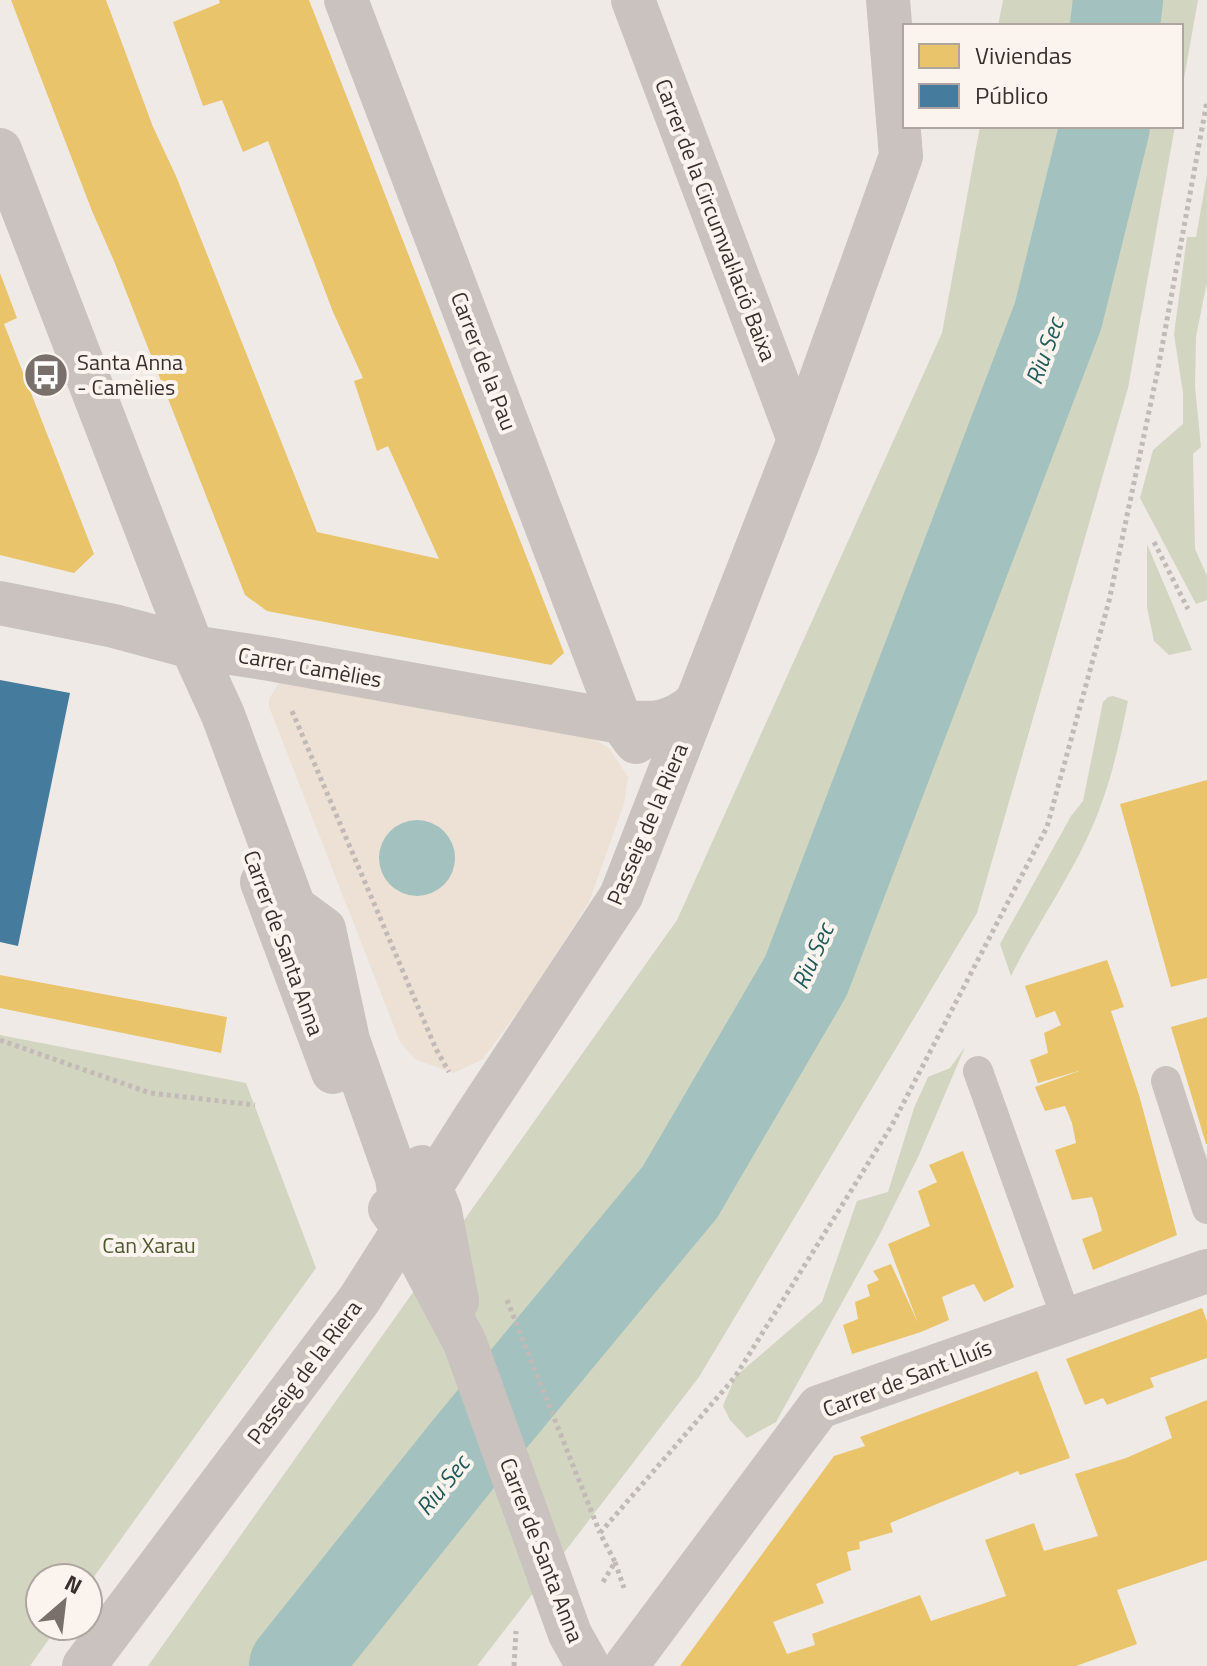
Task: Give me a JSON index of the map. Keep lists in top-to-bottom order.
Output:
{
  "streets": {
    "street": [
      "Carrer de la Circumval·lació Baixa",
      "Carrer de la Pau",
      "Carrer Camèlies",
      "Passeig de la Riera",
      "Carrer de Santa Anna",
      "Carrer de Sant Lluís"
    ]
  },
  "crossings": [
    ["Carrer de la Circumval·lació Baixa", "Passeig de la Riera"],
    ["Carrer de la Pau", "Carrer Camèlies"],
    ["Carrer Camèlies", "Passeig de la Riera"],
    ["Carrer Camèlies", "Carrer de Santa Anna"],
    ["Passeig de la Riera", "Carrer de Santa Anna"]
  ],
  "water": ["Riu Sec"],
  "parks": ["Can Xarau"],
  "places": {
    "bus stop": ["Santa Anna - Camèlies"]
  },
  "legend": ["Viviendas", "Público"],
  "north": "top right"
}
